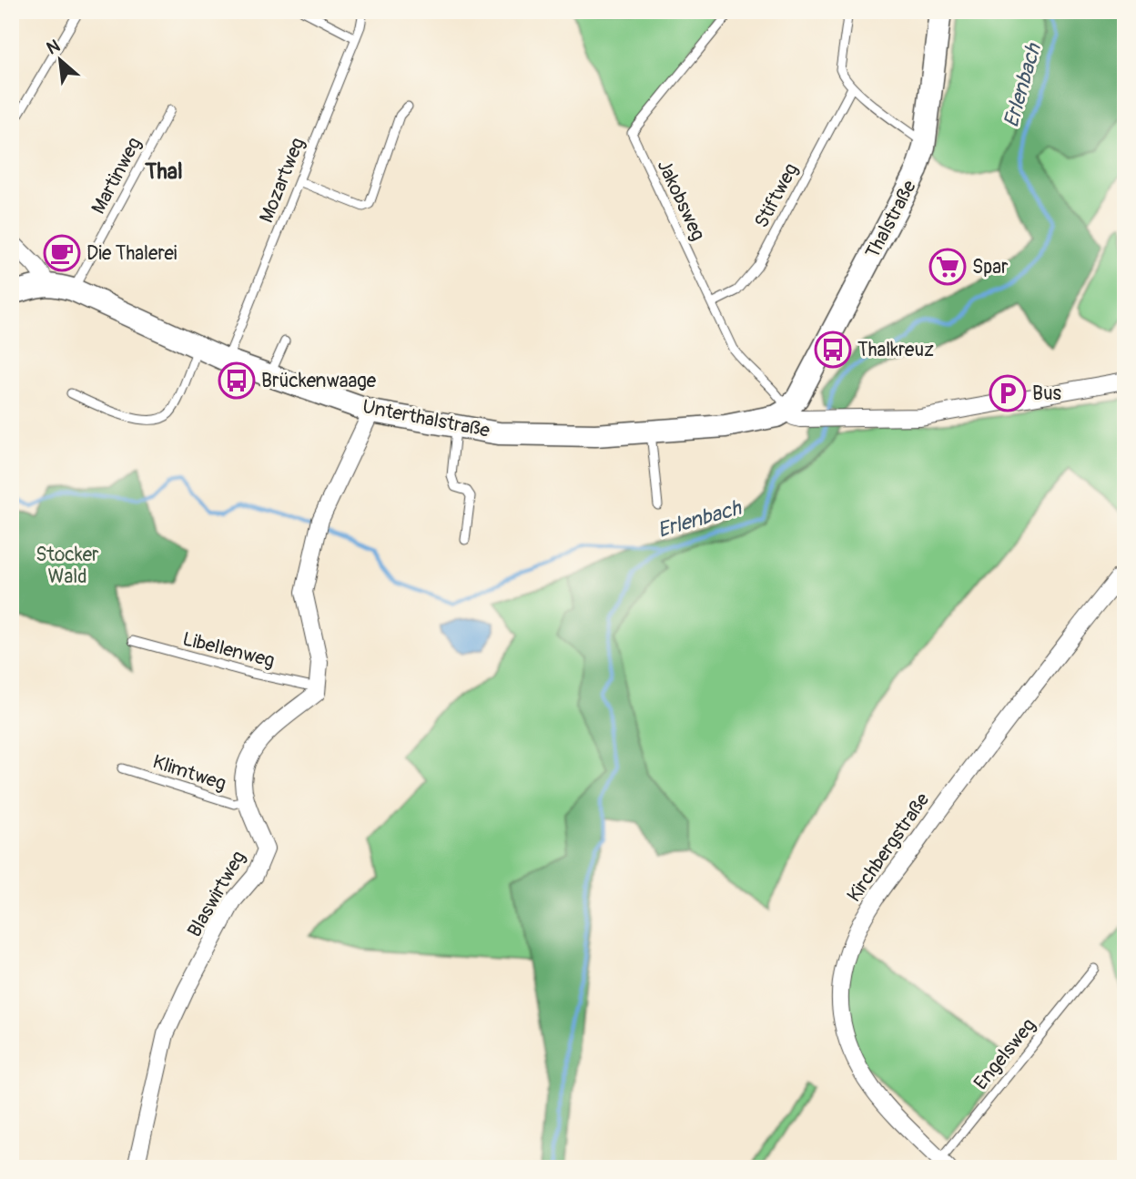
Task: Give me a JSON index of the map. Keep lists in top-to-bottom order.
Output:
{
  "streets": {
    "street": [
      "Thalstraße",
      "Unterthalstraße",
      "Kirchbergstraße",
      "Blaswirtweg"
    ],
    "lane": [
      "Martinweg",
      "Mozartweg",
      "Stiftweg",
      "Jakobsweg",
      "Libellenweg",
      "Klimtweg",
      "Engelsweg"
    ]
  },
  "crossings": [
    ["Martinweg", "Unterthalstraße"],
    ["Mozartweg", "Unterthalstraße"],
    ["Stiftweg", "Jakobsweg"],
    ["Jakobsweg", "Thalstraße"],
    ["Jakobsweg", "Unterthalstraße"],
    ["Thalstraße", "Unterthalstraße"],
    ["Libellenweg", "Blaswirtweg"],
    ["Klimtweg", "Blaswirtweg"],
    ["Kirchbergstraße", "Engelsweg"]
  ],
  "districts": ["Thal"],
  "water": ["Erlenbach"],
  "parks": ["Stocker Wald"],
  "places": {
    "cafe": ["Die Thalerei"],
    "supermarket": ["Spar"],
    "bus stop": ["Thalkreuz", "Brückenwaage"],
    "parking": ["Bus"]
  },
  "north": "top left"
}
